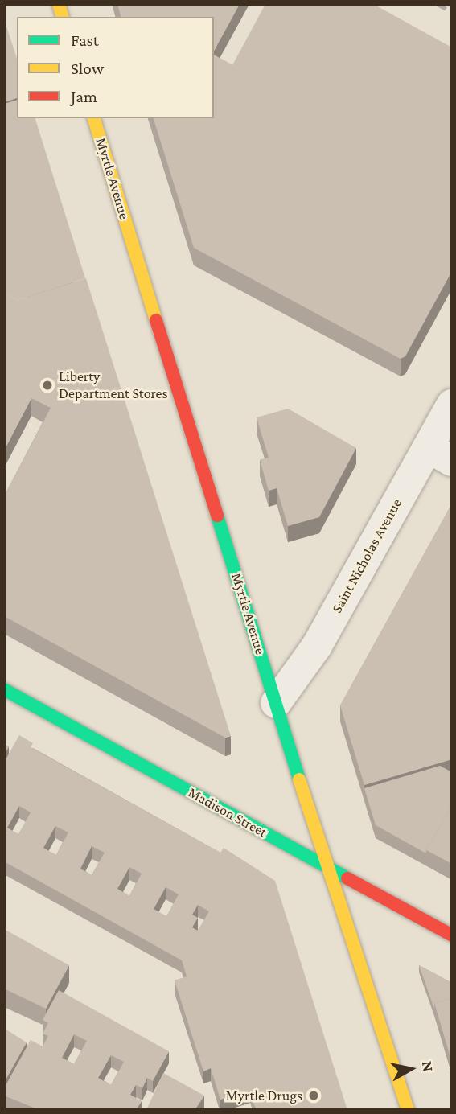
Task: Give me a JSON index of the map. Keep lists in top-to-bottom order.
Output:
{
  "streets": {
    "main road": ["Myrtle Avenue", "Madison Street"],
    "street": ["Saint Nicholas Avenue"]
  },
  "crossings": [
    ["Myrtle Avenue", "Saint Nicholas Avenue"],
    ["Myrtle Avenue", "Madison Street"]
  ],
  "places": ["Liberty Department Stores", "Myrtle Drugs"],
  "legend": ["Fast", "Slow", "Jam"],
  "north": "right"
}
